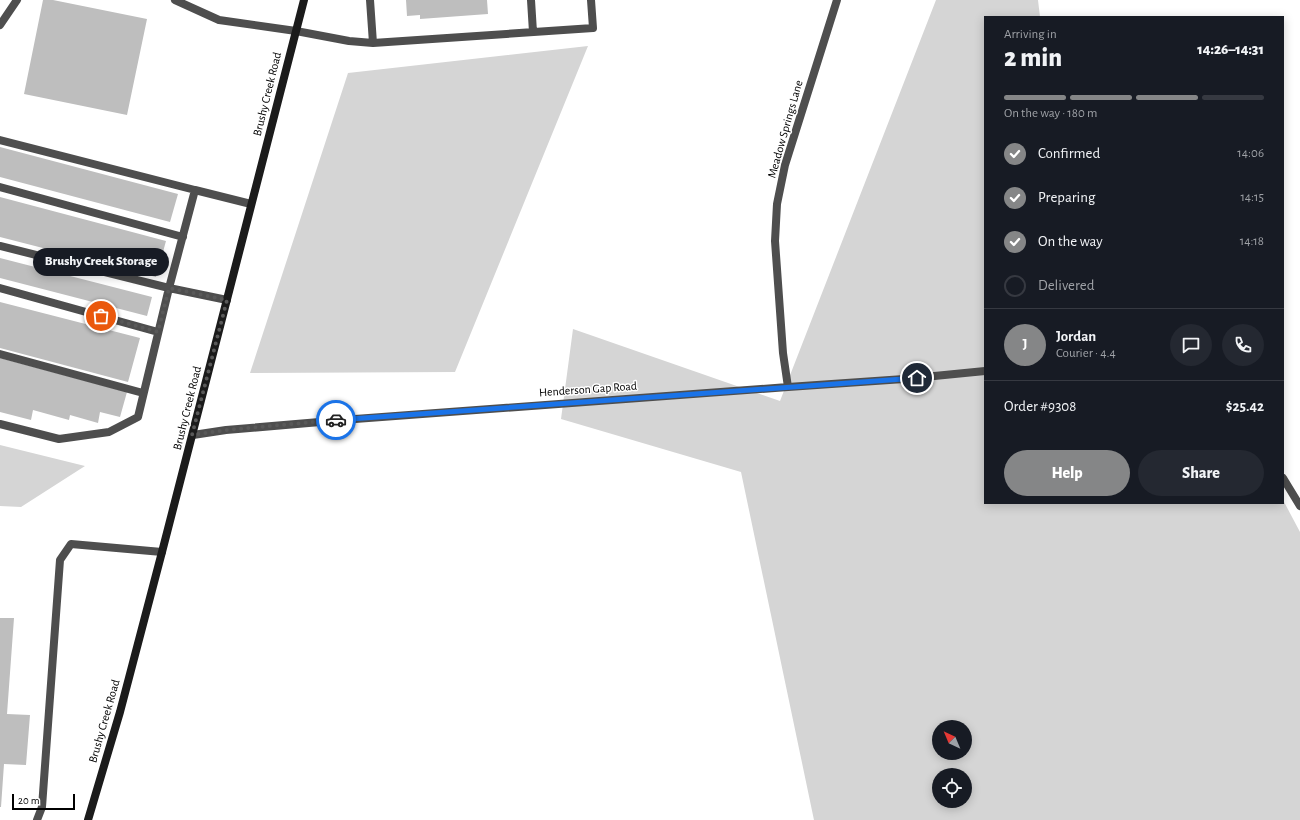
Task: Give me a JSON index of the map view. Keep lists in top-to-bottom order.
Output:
{
  "streets": {
    "main road": ["Brushy Creek Road"],
    "street": ["Meadow Springs Lane", "Henderson Gap Road"]
  },
  "crossings": [
    ["Brushy Creek Road", "Henderson Gap Road"],
    ["Meadow Springs Lane", "Henderson Gap Road"]
  ],
  "places": ["Brushy Creek Storage"],
  "scale_bar": "20 m",
  "north": "top left",
  "page": {
    "heading": ["2 min", "Arriving in", "14:26–14:31"],
    "panel": [
      "Jordan",
      "Courier · 4.4",
      "Order #9308",
      "$25.42"
    ],
    "bar": "On the way · 180 m",
    "list": [
      ["Confirmed", "14:06"],
      ["Preparing", "14:15"],
      ["On the way", "14:18"],
      "Delivered"
    ],
    "bubble": "Brushy Creek Storage",
    "round": "J",
    "buttons": ["Help", "Share"],
    "scale": "20 m"
  }
}
